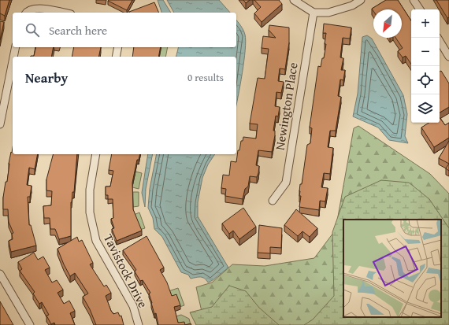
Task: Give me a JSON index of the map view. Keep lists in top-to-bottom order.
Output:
{
  "streets": {
    "street": ["Newington Place", "Tavistock Drive"]
  },
  "north": "bottom left",
  "page": {
    "map_buttons": ["+", "−"],
    "search": "Search here",
    "heading": ["Nearby", "0 results"]
  }
}
